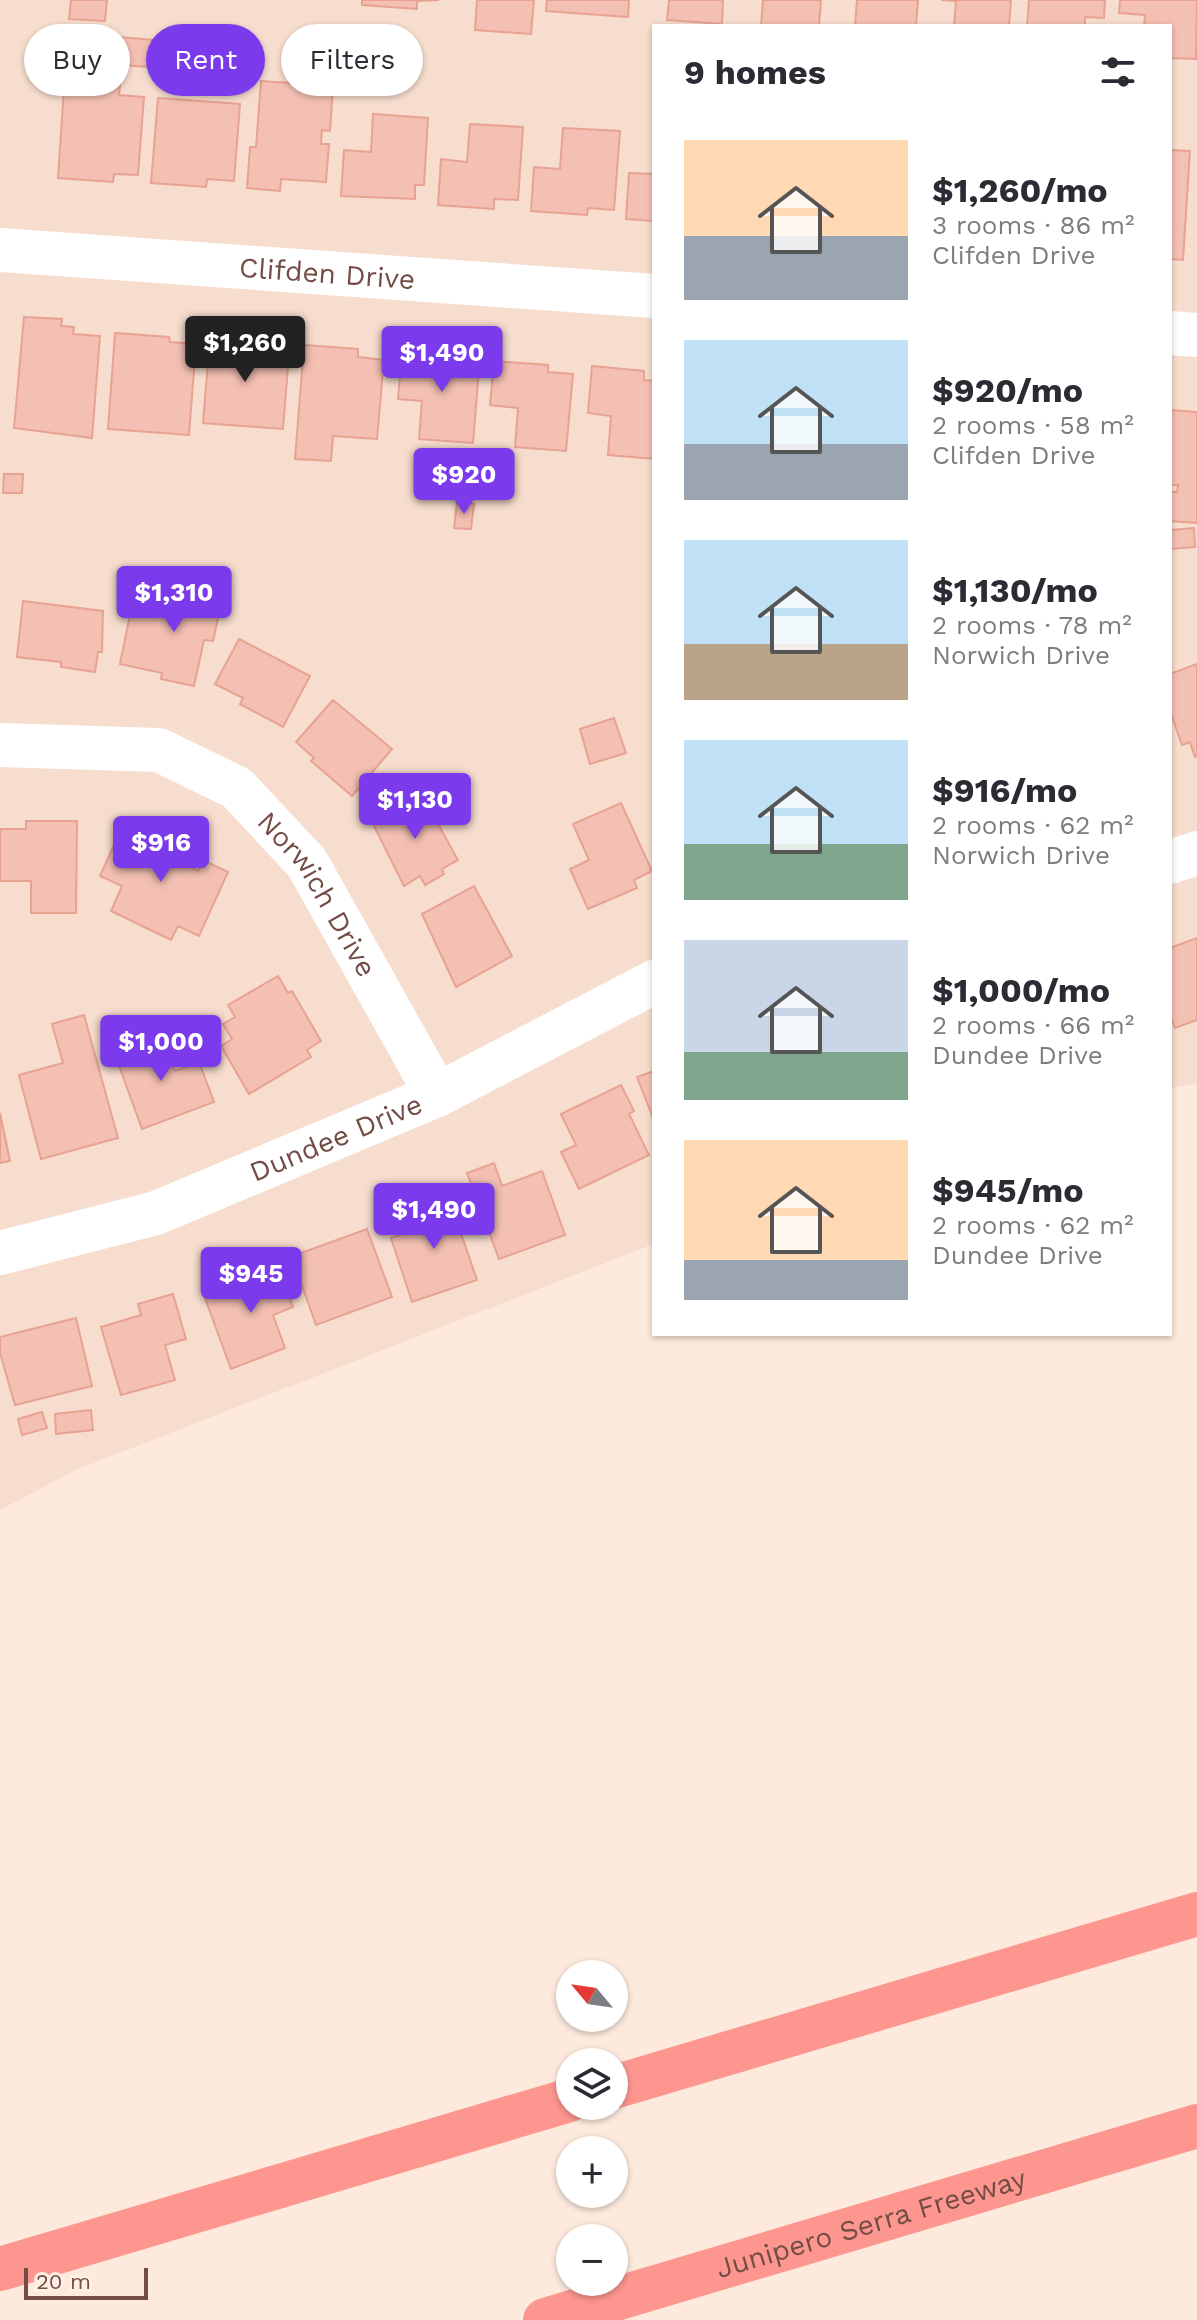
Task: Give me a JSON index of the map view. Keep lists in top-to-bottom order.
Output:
{
  "streets": {
    "highway": ["Junipero Serra Freeway"],
    "street": ["Clifden Drive", "Norwich Drive", "Dundee Drive"]
  },
  "crossings": [
    ["Norwich Drive", "Dundee Drive"]
  ],
  "scale_bar": "20 m",
  "north": "top left",
  "page": {
    "chip": ["Buy", "Rent", "Filters"],
    "heading": "9 homes",
    "list": [
      {
        "name": "$1,260/mo",
        "note": "3 rooms · 86 m² · Clifden Drive"
      },
      {
        "name": "$920/mo",
        "note": "2 rooms · 58 m² · Clifden Drive"
      },
      {
        "name": "$1,130/mo",
        "note": "2 rooms · 78 m² · Norwich Drive"
      },
      {
        "name": "$916/mo",
        "note": "2 rooms · 62 m² · Norwich Drive"
      },
      {
        "name": "$1,000/mo",
        "note": "2 rooms · 66 m² · Dundee Drive"
      },
      {
        "name": "$945/mo",
        "note": "2 rooms · 62 m² · Dundee Drive"
      }
    ],
    "price": [
      "$1,260",
      "$1,490",
      "$920",
      "$1,310",
      "$1,130",
      "$916",
      "$1,000",
      "$1,490",
      "$945"
    ],
    "map_buttons": ["+", "−"],
    "scale": "20 m"
  }
}
